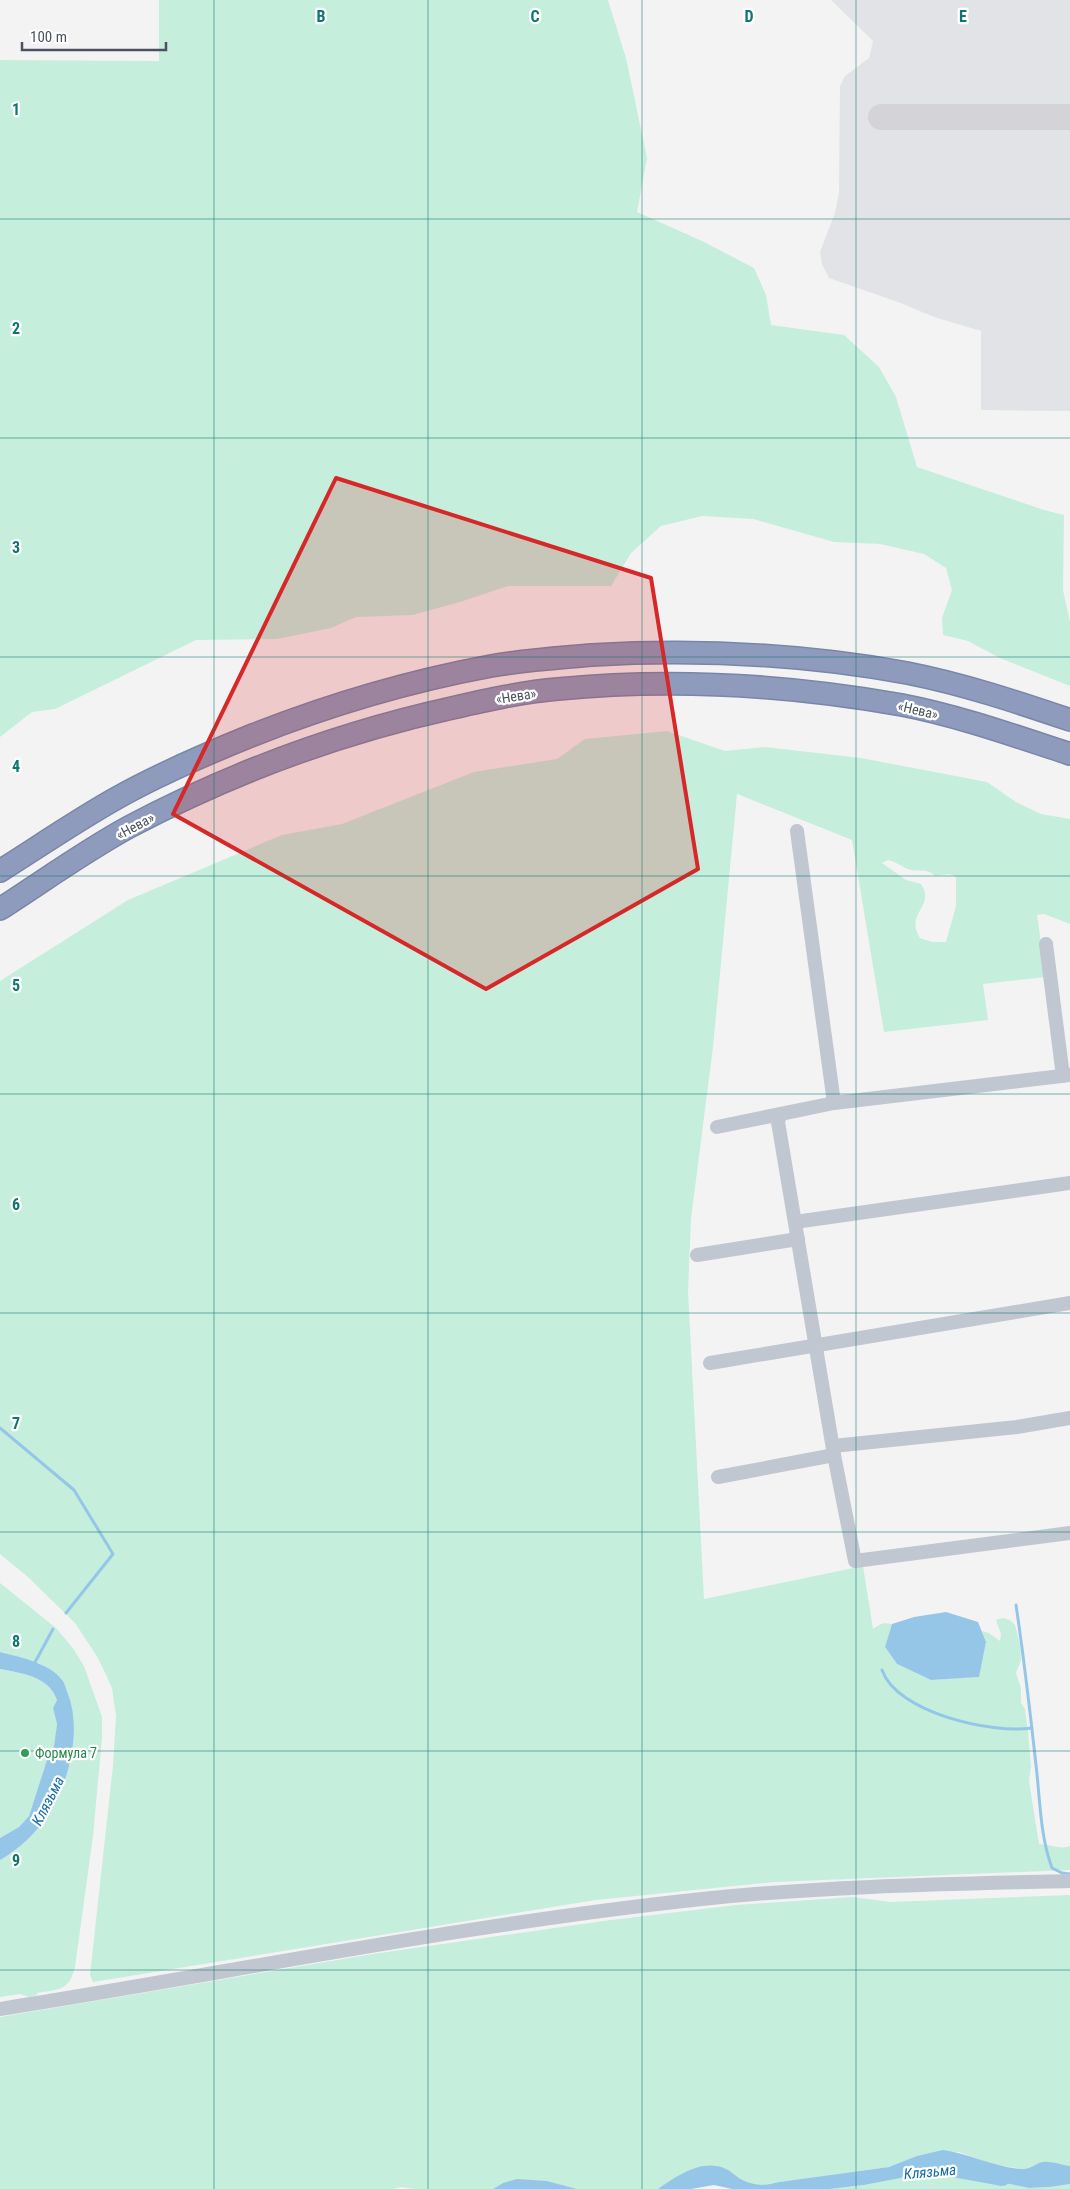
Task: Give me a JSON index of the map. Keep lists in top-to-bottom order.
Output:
{
  "streets": {
    "highway": ["«Нева»"]
  },
  "water": ["Клязьма"],
  "places": ["Формула 7"],
  "scale_bar": "100 m",
  "grid": {
    "columns": [
      "B",
      "C",
      "D",
      "E"
    ],
    "rows": [
      "1",
      "2",
      "3",
      "4",
      "5",
      "6",
      "7",
      "8",
      "9"
    ]
  }
}
